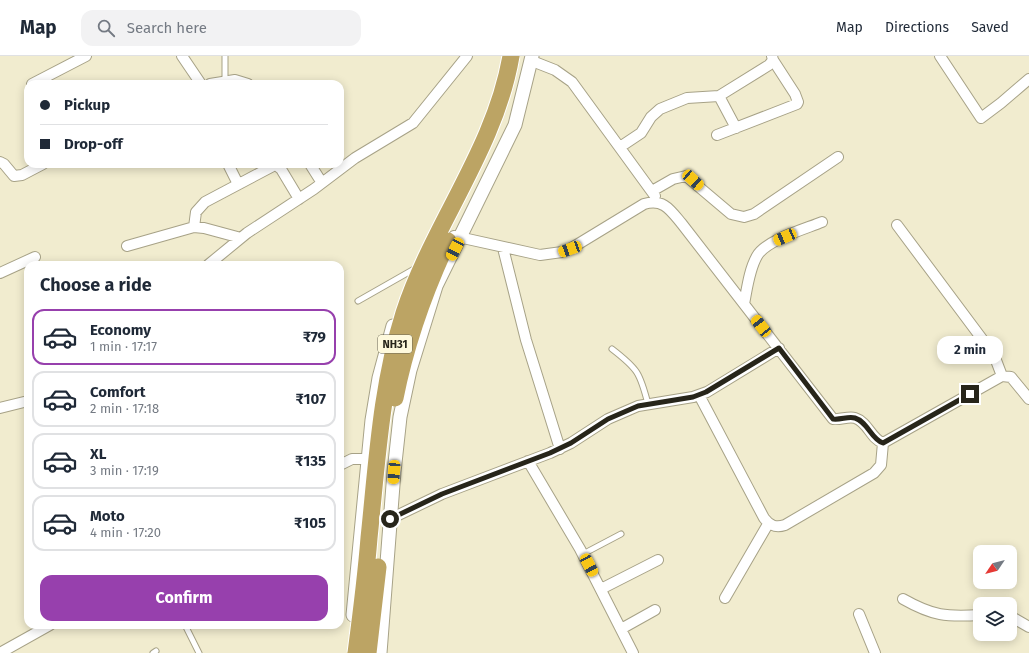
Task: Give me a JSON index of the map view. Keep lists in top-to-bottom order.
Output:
{
  "streets": {
    "highway": ["NH31"]
  },
  "north": "bottom left",
  "page": {
    "header": "Map",
    "search": "Search here",
    "nav": ["Map", "Directions", "Saved"],
    "banner": ["Pickup", "Drop-off"],
    "heading": "Choose a ride",
    "list": [
      {
        "name": "Economy",
        "note": "1 min · 17:17",
        "value": "₹79"
      },
      {
        "name": "Comfort",
        "note": "2 min · 17:18",
        "value": "₹107"
      },
      {
        "name": "XL",
        "note": "3 min · 17:19",
        "value": "₹135"
      },
      {
        "name": "Moto",
        "note": "4 min · 17:20",
        "value": "₹105"
      }
    ],
    "bubble": "2 min",
    "buttons": "Confirm"
  }
}
